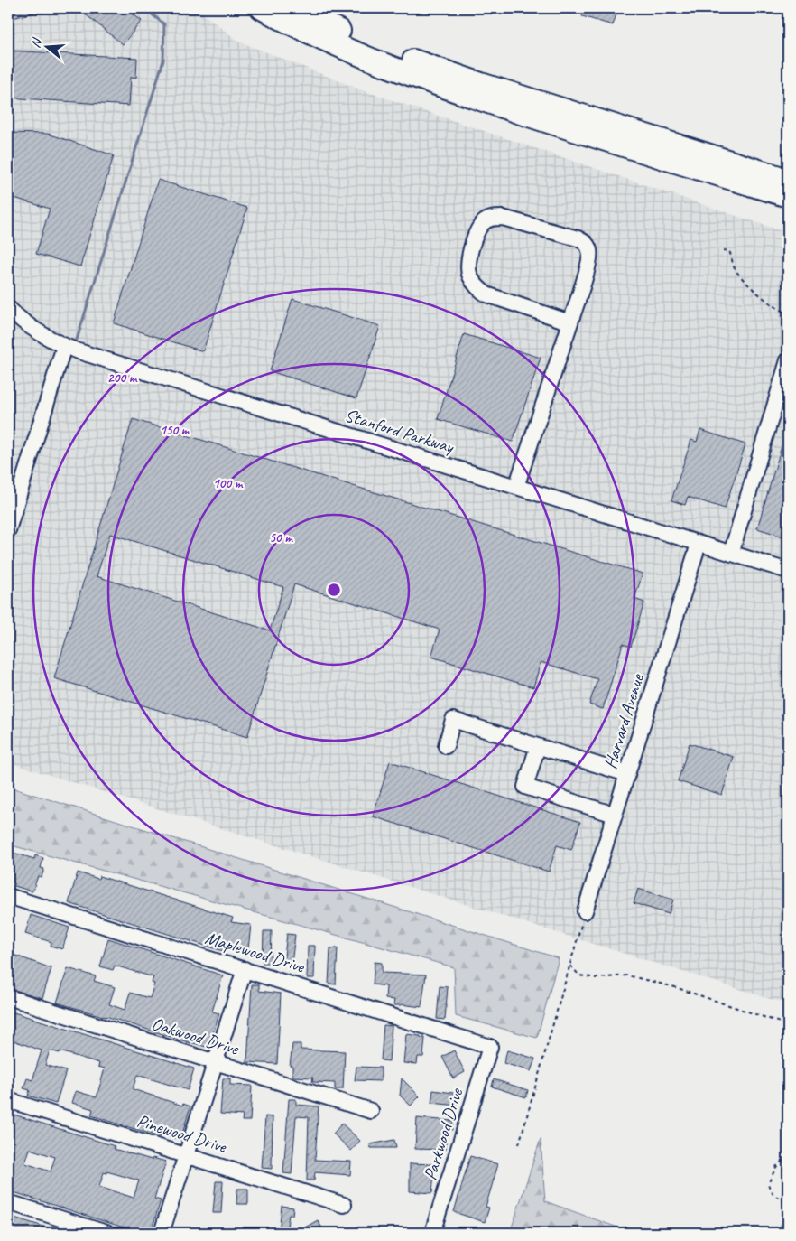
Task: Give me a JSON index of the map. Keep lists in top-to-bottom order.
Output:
{
  "streets": {
    "street": [
      "Stanford Parkway",
      "Harvard Avenue",
      "Maplewood Drive",
      "Oakwood Drive",
      "Pinewood Drive",
      "Parkwood Drive"
    ]
  },
  "crossings": [
    ["Stanford Parkway", "Harvard Avenue"],
    ["Maplewood Drive", "Parkwood Drive"]
  ],
  "north": "left",
  "rings": [
    "200 m",
    "150 m",
    "100 m",
    "50 m"
  ]
}
